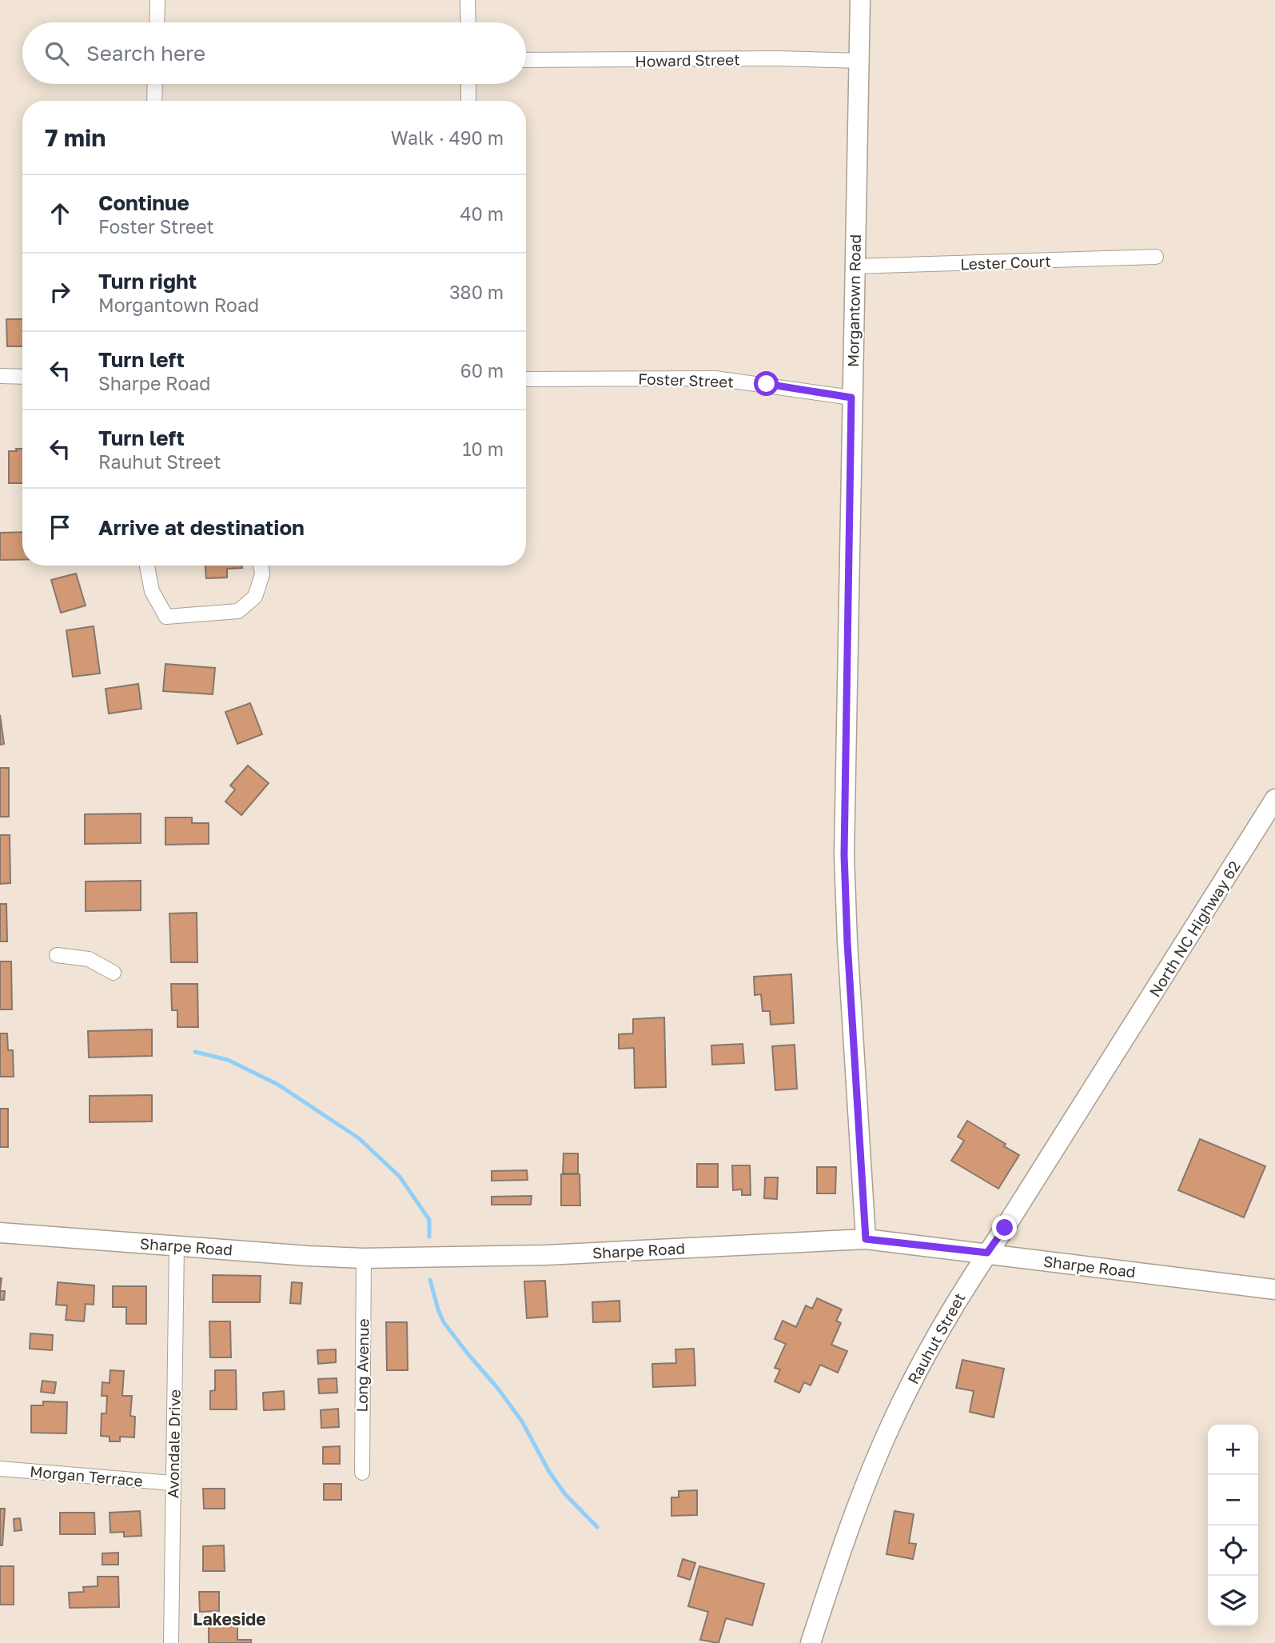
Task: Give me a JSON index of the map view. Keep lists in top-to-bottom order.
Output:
{
  "streets": {
    "street": [
      "Howard Street",
      "Lester Court",
      "Morgantown Road",
      "Foster Street",
      "North NC Highway 62",
      "Sharpe Road",
      "Rauhut Street",
      "Long Avenue",
      "Avondale Drive",
      "Morgan Terrace"
    ]
  },
  "crossings": [
    ["Howard Street", "Morgantown Road"],
    ["Lester Court", "Morgantown Road"],
    ["Morgantown Road", "Foster Street"],
    ["Morgantown Road", "Sharpe Road"],
    ["North NC Highway 62", "Rauhut Street"],
    ["Sharpe Road", "Rauhut Street"],
    ["Sharpe Road", "Long Avenue"],
    ["Sharpe Road", "Avondale Drive"],
    ["Avondale Drive", "Morgan Terrace"]
  ],
  "districts": ["Lakeside"],
  "page": {
    "search": "Search here",
    "heading": ["7 min", "Walk · 490 m"],
    "list": [
      ["Continue", "Foster Street", "40 m"],
      ["Turn right", "Morgantown Road", "380 m"],
      ["Turn left", "Sharpe Road", "60 m"],
      ["Turn left", "Rauhut Street", "10 m"],
      "Arrive at destination"
    ],
    "map_buttons": ["+", "−"]
  }
}
